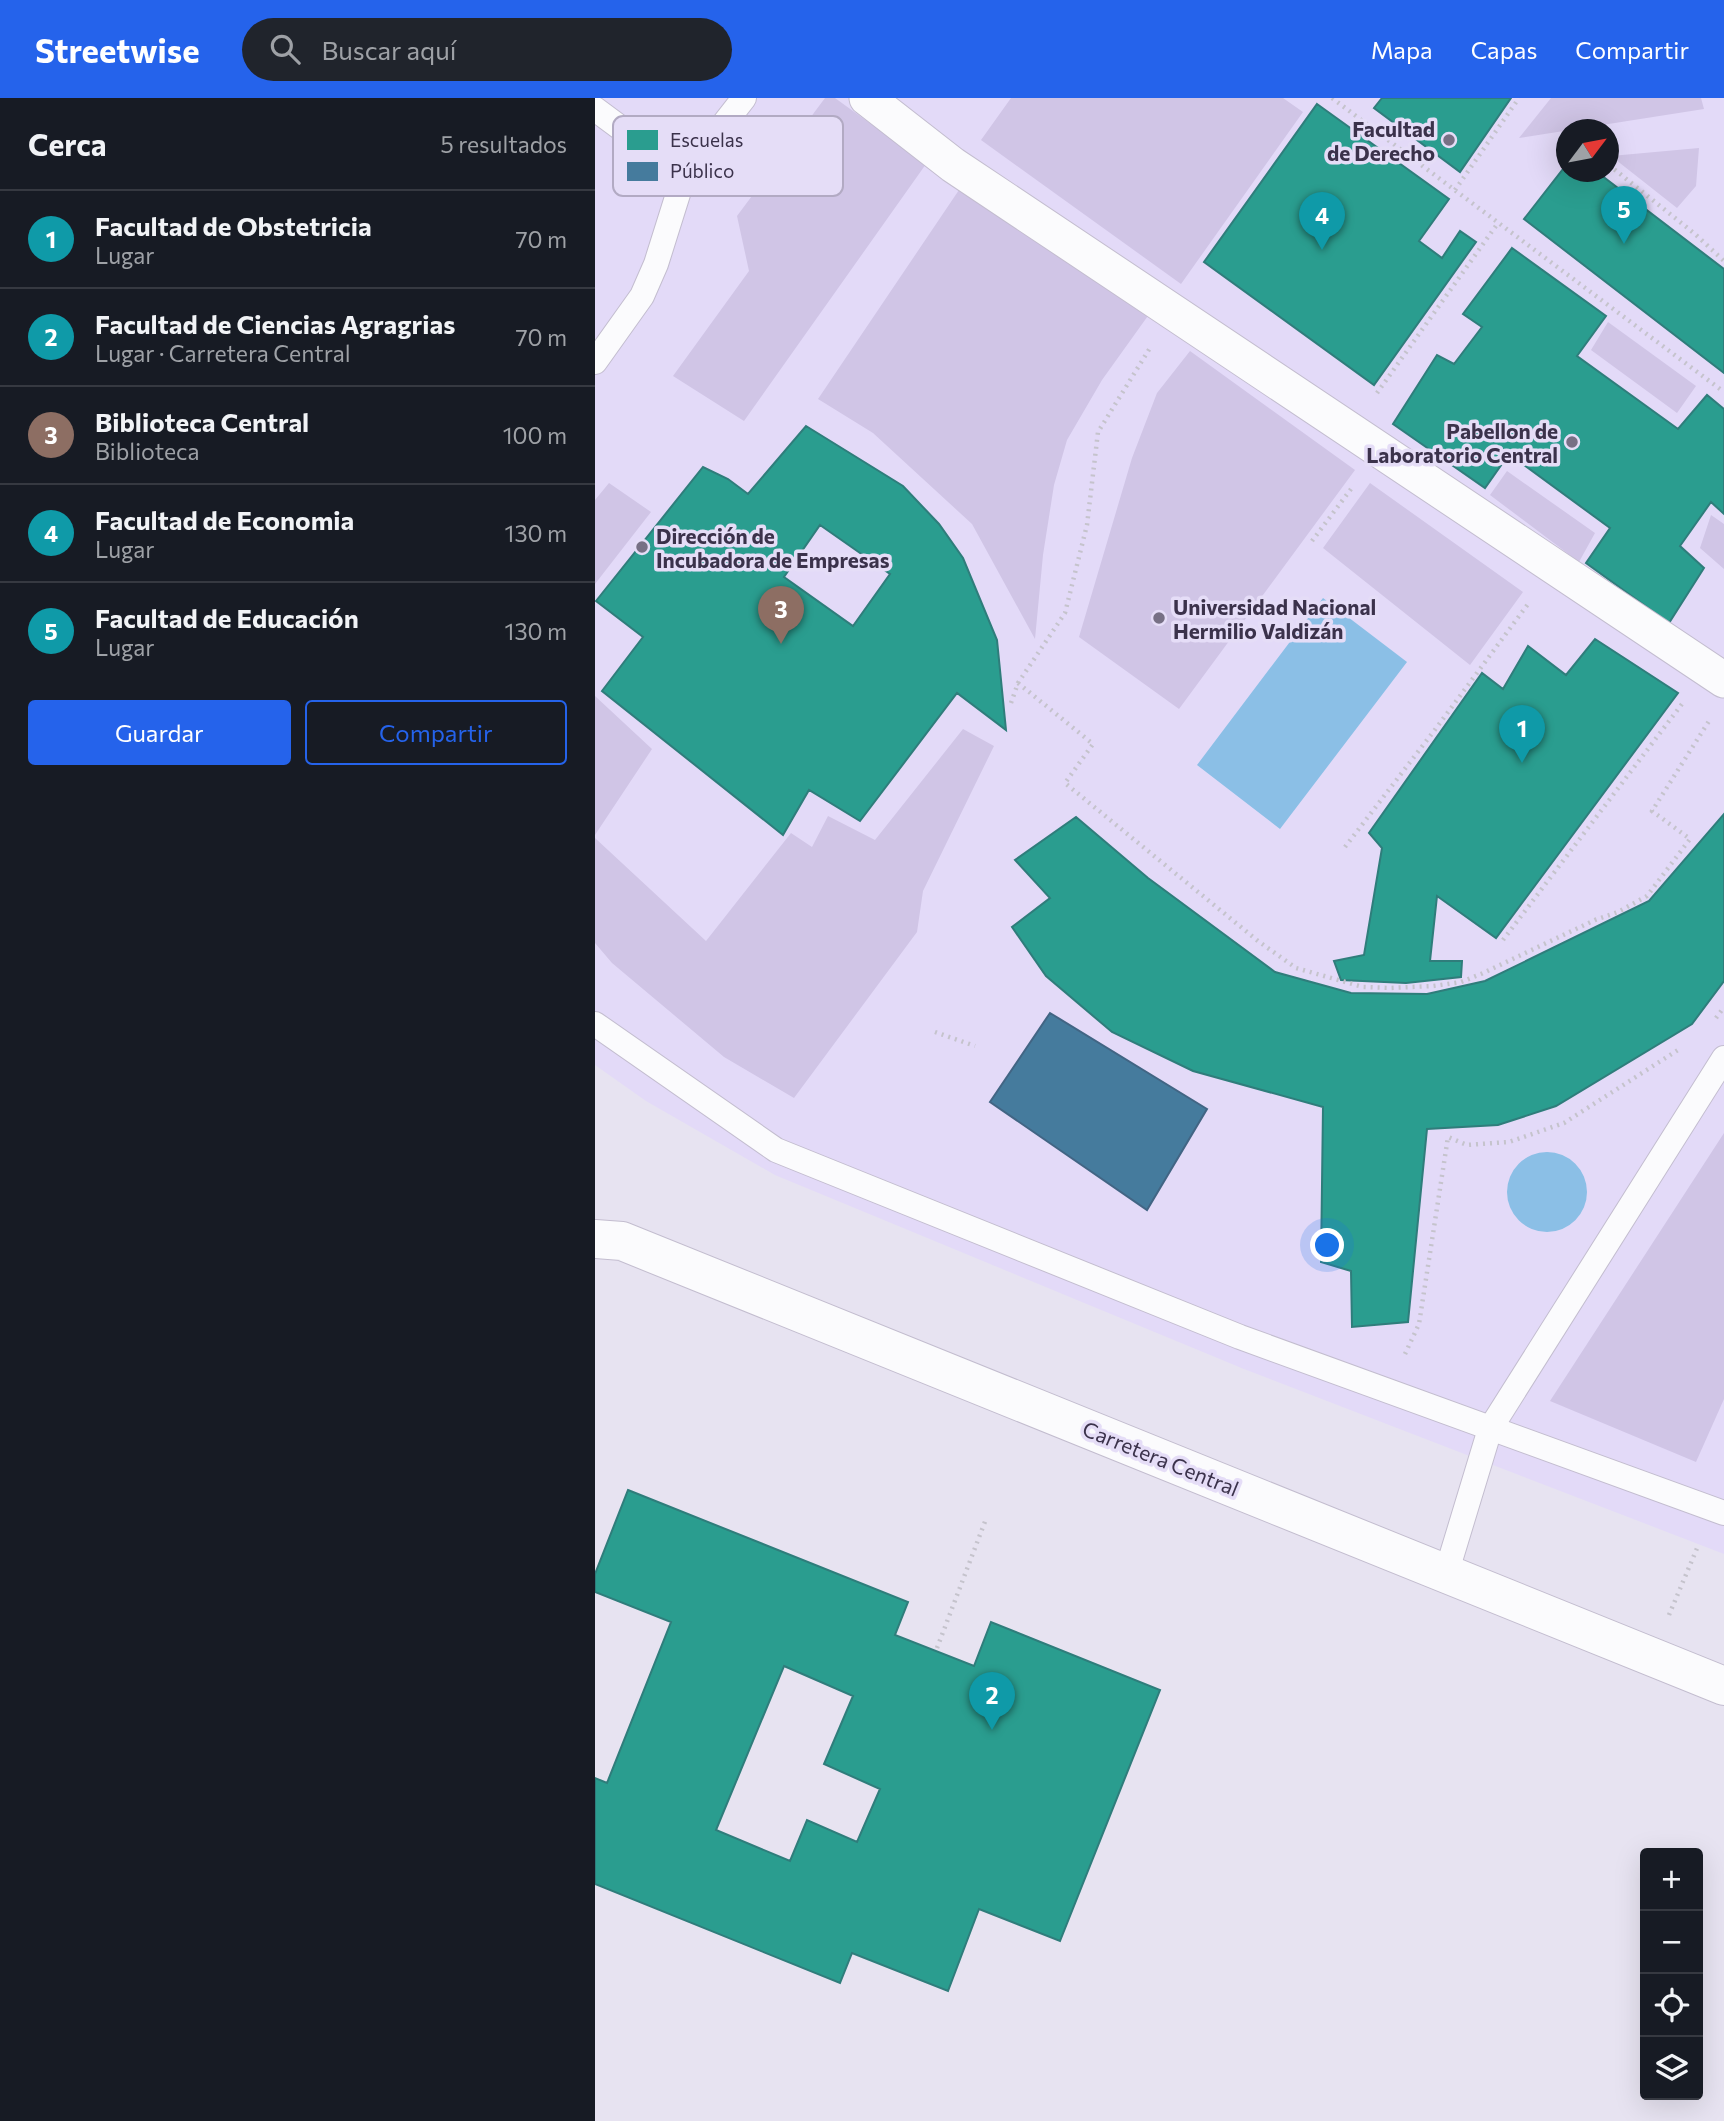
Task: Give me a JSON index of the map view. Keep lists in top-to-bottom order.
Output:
{
  "streets": {
    "highway": ["Carretera Central"]
  },
  "places": [
    "Facultad de Derecho",
    "Pabellon de Laboratorio Central",
    "Dirección de Incubadora de Empresas",
    "Universidad Nacional Hermilio Valdizán"
  ],
  "legend": ["Escuelas", "Público"],
  "north": "top right",
  "page": {
    "header": "Streetwise",
    "search": "Buscar aquí",
    "nav": ["Mapa", "Capas", "Compartir"],
    "heading": ["Cerca", "5 resultados"],
    "pins": [
      "5",
      "4",
      "3",
      "1",
      "2"
    ],
    "list": [
      {
        "mark": "1",
        "name": "Facultad de Obstetricia",
        "note": "Lugar",
        "value": "70 m"
      },
      {
        "mark": "2",
        "name": "Facultad de Ciencias Agragrias",
        "note": "Lugar · Carretera Central",
        "value": "70 m"
      },
      {
        "mark": "3",
        "name": "Biblioteca Central",
        "note": "Biblioteca",
        "value": "100 m"
      },
      {
        "mark": "4",
        "name": "Facultad de Economia",
        "note": "Lugar",
        "value": "130 m"
      },
      {
        "mark": "5",
        "name": "Facultad de Educación",
        "note": "Lugar",
        "value": "130 m"
      }
    ],
    "buttons": ["Guardar", "Compartir"],
    "map_buttons": ["+", "−"]
  }
}
